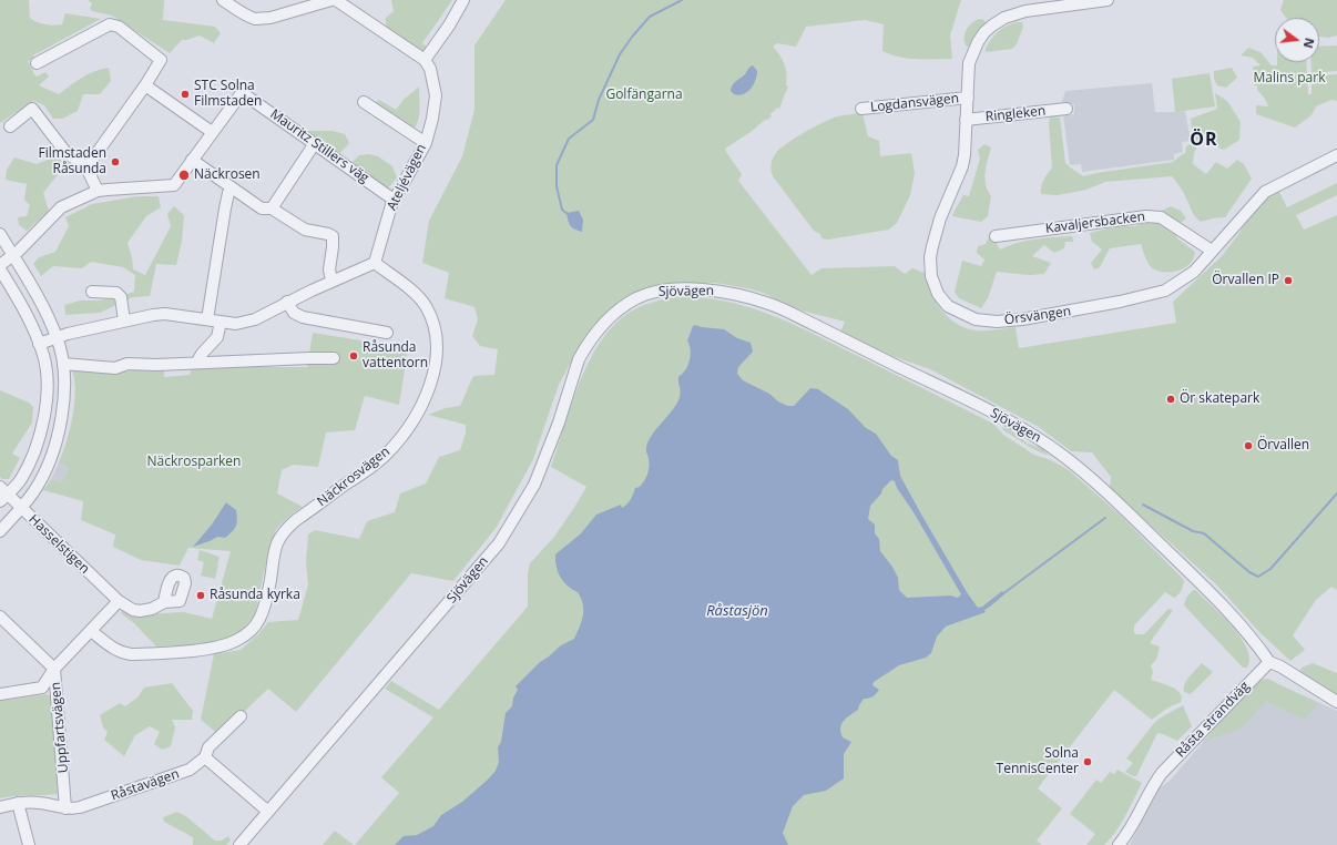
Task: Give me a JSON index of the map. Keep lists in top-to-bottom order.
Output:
{
  "streets": {
    "street": [
      "Logdansvägen",
      "Ringleken",
      "Mauritz Stillers väg",
      "Ateljévägen",
      "Kavaljersbacken",
      "Sjövägen",
      "Örsvängen",
      "Näckrosvägen",
      "Hasselstigen",
      "Råsta strandväg",
      "Uppfartsvägen",
      "Råstavägen"
    ]
  },
  "crossings": [
    ["Logdansvägen", "Örsvängen"],
    ["Ringleken", "Örsvängen"],
    ["Mauritz Stillers väg", "Ateljévägen"],
    ["Ateljévägen", "Näckrosvägen"],
    ["Kavaljersbacken", "Örsvängen"],
    ["Sjövägen", "Råsta strandväg"],
    ["Uppfartsvägen", "Råstavägen"]
  ],
  "districts": ["ÖR"],
  "water": ["Råstasjön"],
  "parks": ["Malins park", "Golfängarna", "Näckrosparken"],
  "places": [
    "STC Solna Filmstaden",
    "Filmstaden Råsunda",
    "Näckrosen",
    "Örvallen IP",
    "Råsunda vattentorn",
    "Ör skatepark",
    "Örvallen",
    "Råsunda kyrka",
    "Solna TennisCenter"
  ],
  "north": "right"
}
